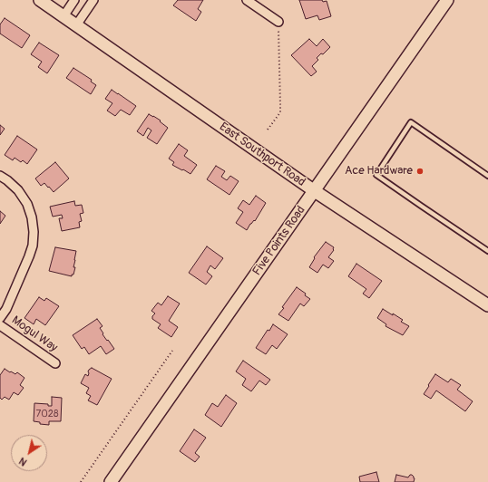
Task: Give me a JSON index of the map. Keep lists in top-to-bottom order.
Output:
{
  "streets": {
    "street": ["East Southport Road", "Five Points Road", "Mogul Way"]
  },
  "crossings": [
    ["East Southport Road", "Five Points Road"]
  ],
  "places": ["Ace Hardware"],
  "house_numbers": ["7028"],
  "north": "bottom left"
}
